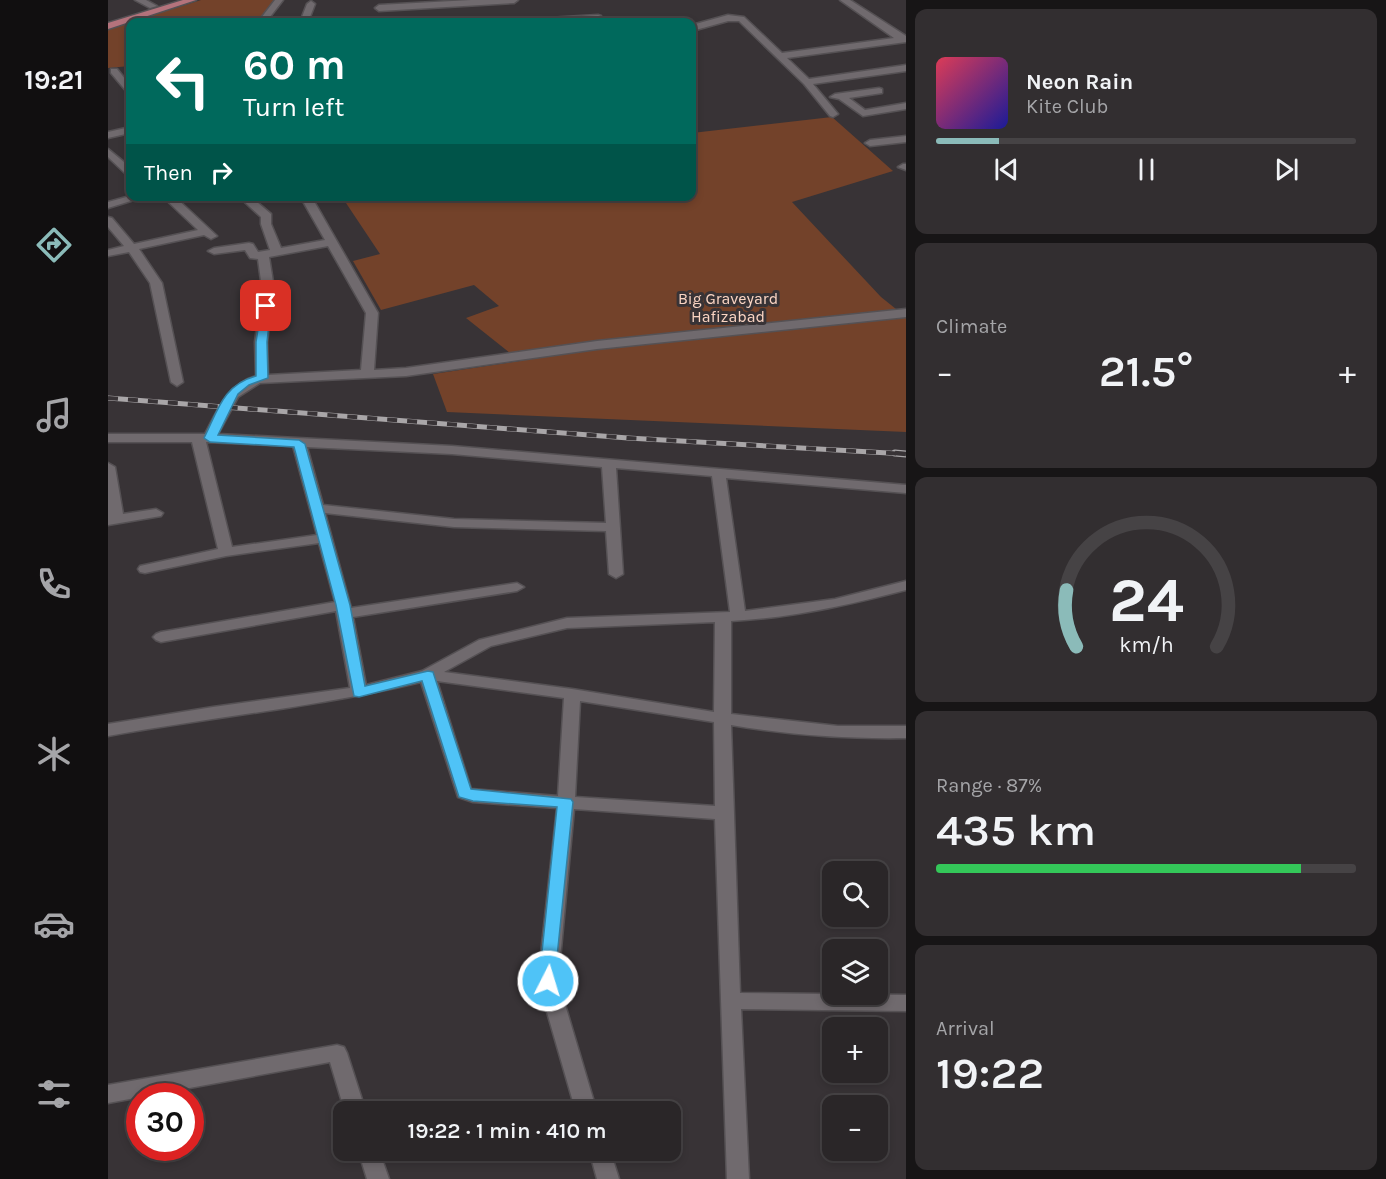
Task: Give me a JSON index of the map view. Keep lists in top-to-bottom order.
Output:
{
  "parks": ["Big Graveyard Hafizabad"],
  "page": {
    "tabs": "19:21",
    "turn": ["60 m", "Turn left"],
    "song": ["Neon Rain", "Kite Club"],
    "then": "Then",
    "tile": [
      "Climate",
      ["Range · 87%", "435 km"],
      ["Arrival", "19:22"]
    ],
    "heat": ["−", "21.5°", "+"],
    "map_buttons": ["+", "−"],
    "limit": "30",
    "trip": "19:22 · 1 min · 410 m",
    "gauge": ["24", "km/h"]
  }
}
